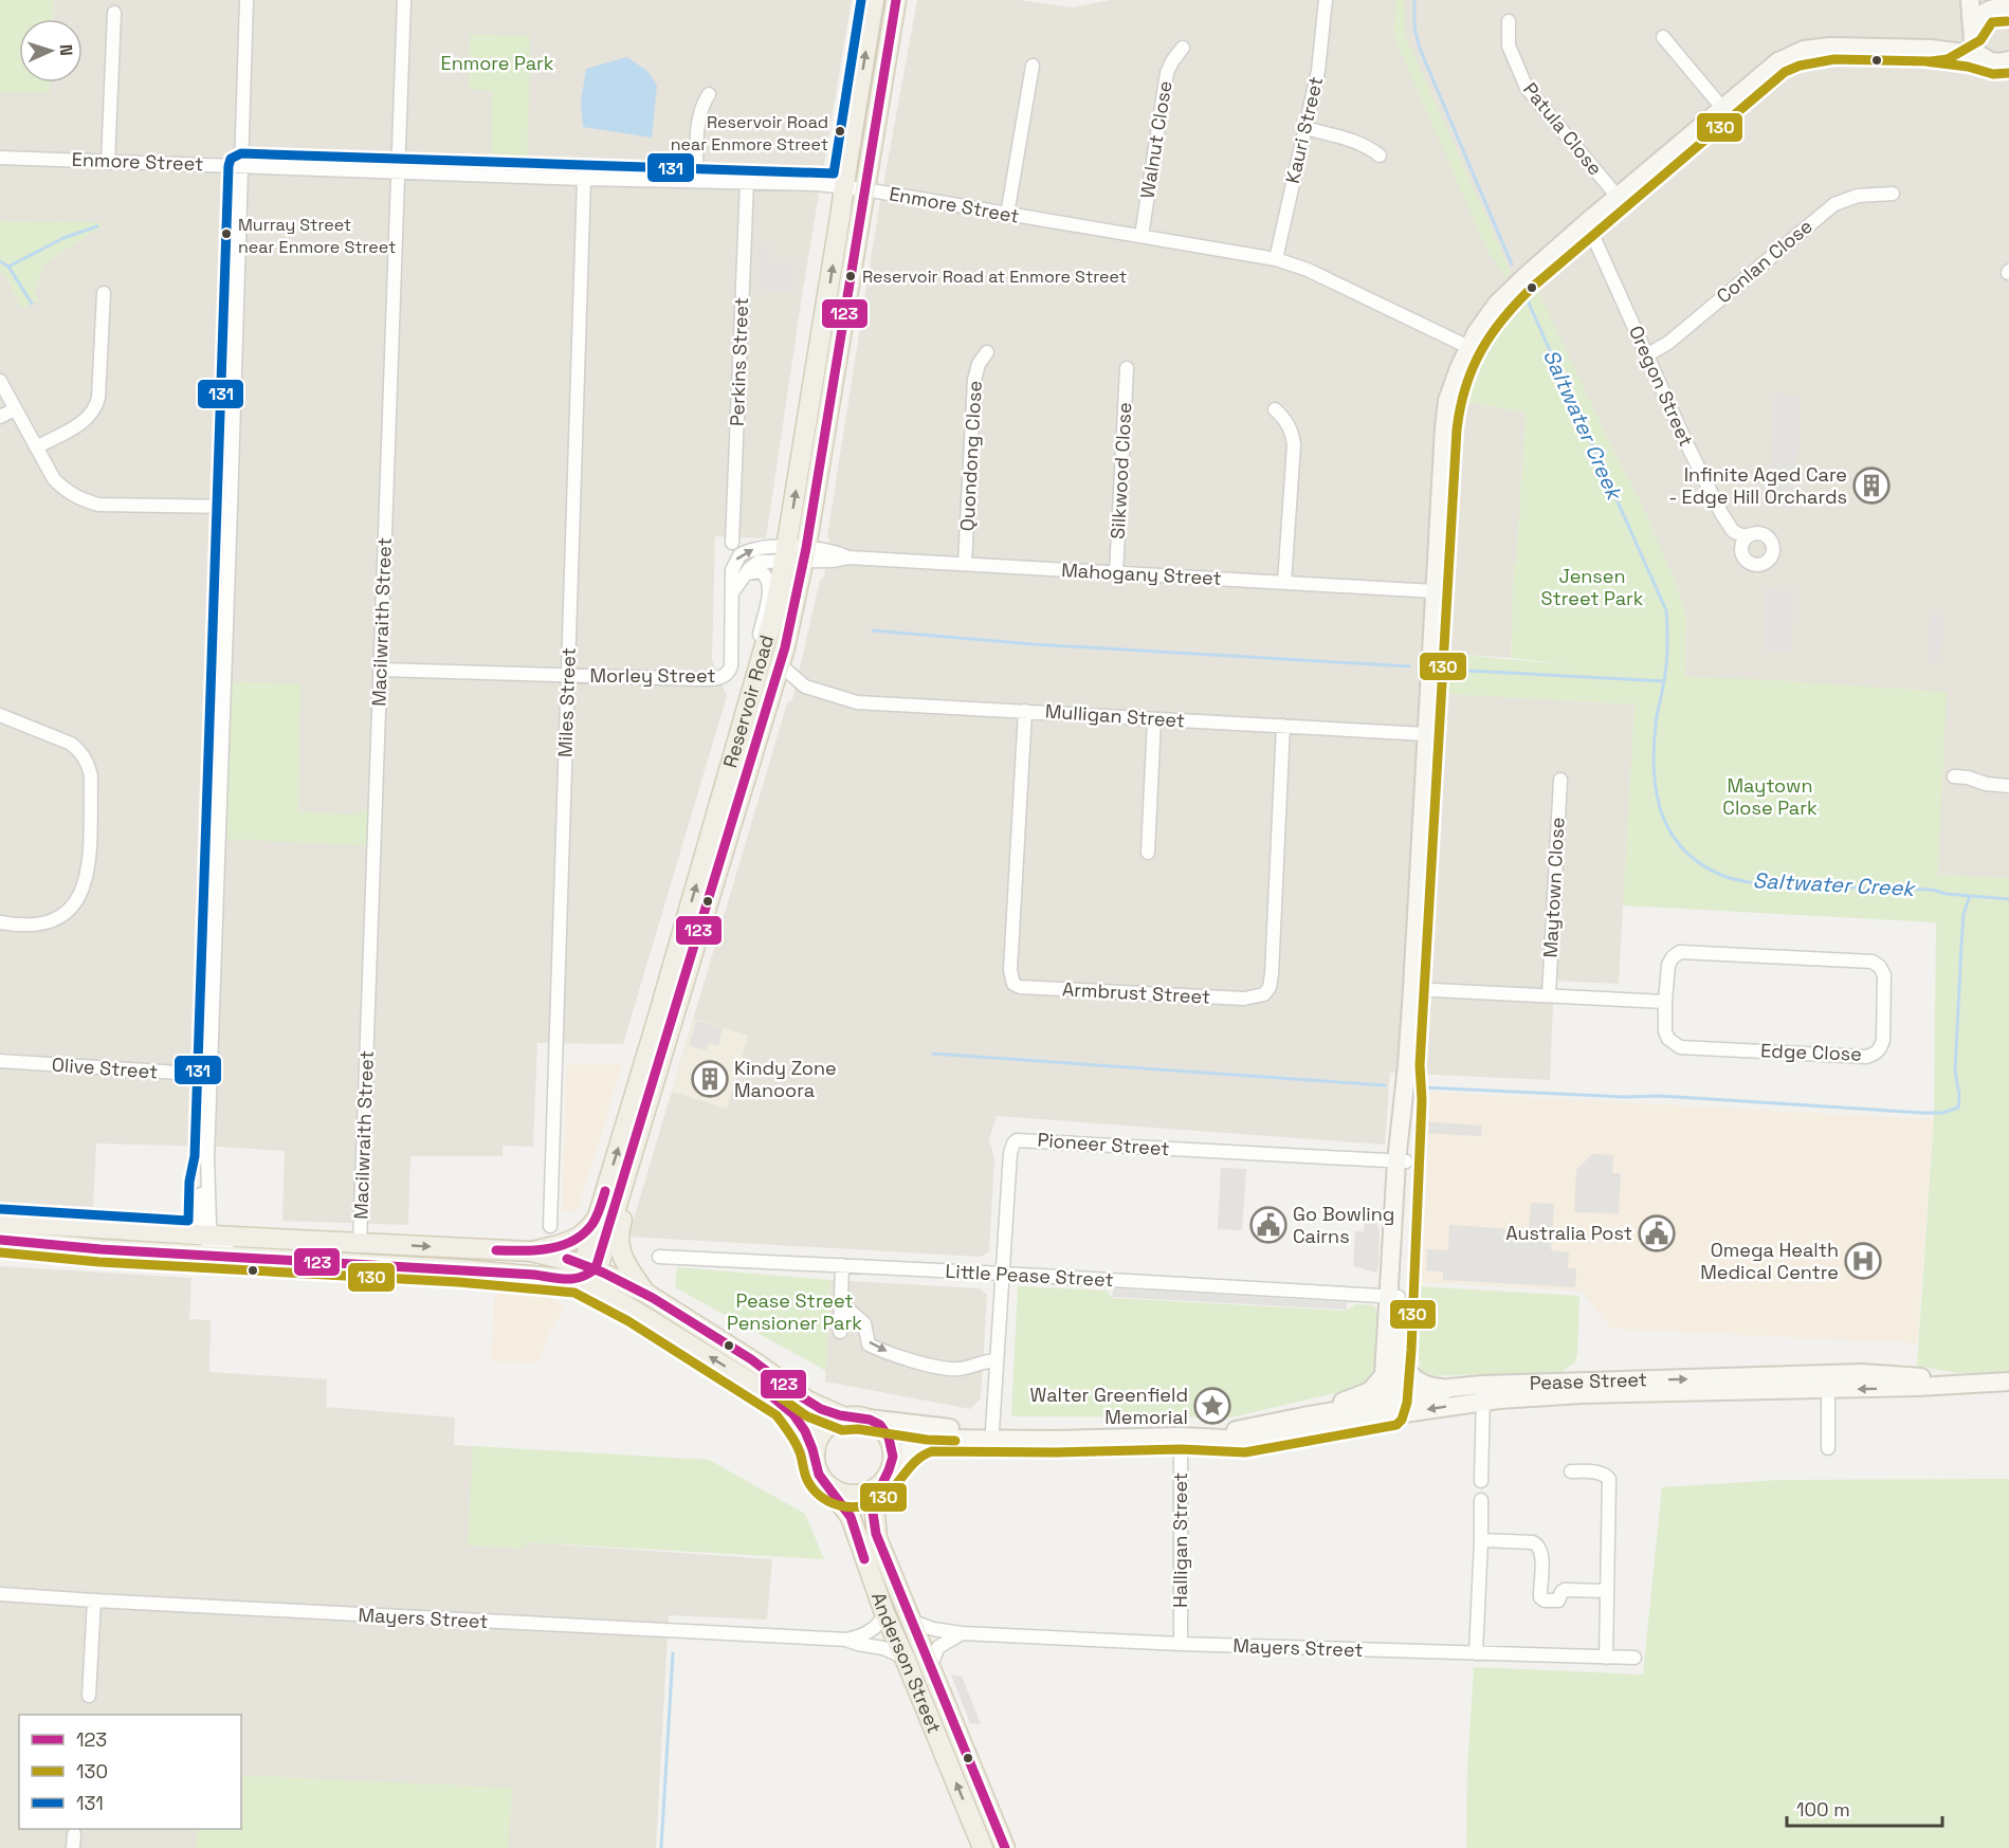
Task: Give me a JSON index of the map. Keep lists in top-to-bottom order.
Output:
{
  "streets": {
    "main road": ["Reservoir Road", "Anderson Street"],
    "street": [
      "Patula Close",
      "Kauri Street",
      "Walnut Close",
      "Enmore Street",
      "Conlan Close",
      "Perkins Street",
      "Oregon Street",
      "Quondong Close",
      "Silkwood Close",
      "Mahogany Street",
      "Macilwraith Street",
      "Morley Street",
      "Miles Street",
      "Mulligan Street",
      "Maytown Close",
      "Armbrust Street",
      "Edge Close",
      "Olive Street",
      "Pioneer Street",
      "Little Pease Street",
      "Pease Street",
      "Halligan Street",
      "Mayers Street"
    ]
  },
  "crossings": [
    ["Kauri Street", "Enmore Street"],
    ["Walnut Close", "Enmore Street"],
    ["Enmore Street", "Perkins Street"],
    ["Enmore Street", "Macilwraith Street"],
    ["Enmore Street", "Reservoir Road"],
    ["Enmore Street", "Miles Street"],
    ["Conlan Close", "Oregon Street"],
    ["Quondong Close", "Mahogany Street"],
    ["Silkwood Close", "Mahogany Street"],
    ["Mahogany Street", "Morley Street"],
    ["Mahogany Street", "Reservoir Road"],
    ["Macilwraith Street", "Morley Street"],
    ["Morley Street", "Reservoir Road"],
    ["Morley Street", "Miles Street"],
    ["Reservoir Road", "Mulligan Street"],
    ["Mulligan Street", "Armbrust Street"],
    ["Pioneer Street", "Little Pease Street"],
    ["Pioneer Street", "Pease Street"],
    ["Pease Street", "Halligan Street"],
    ["Pease Street", "Anderson Street"],
    ["Halligan Street", "Mayers Street"],
    ["Mayers Street", "Anderson Street"]
  ],
  "water": ["Saltwater Creek"],
  "parks": [
    "Enmore Park",
    "Jensen Street Park",
    "Maytown Close Park",
    "Pease Street Pensioner Park"
  ],
  "places": {
    "other": ["Reservoir Road near Enmore Street", "Murray Street near Enmore Street", "Reservoir Road at Enmore Street"],
    "building": ["Infinite Aged Care - Edge Hill Orchards", "Kindy Zone Manoora"],
    "public building": ["Go Bowling Cairns", "Australia Post"],
    "hospital": ["Omega Health Medical Centre"],
    "place": ["Walter Greenfield Memorial"]
  },
  "lines": ["transit line 123", "transit line 131", "transit line 130"],
  "legend": ["123", "130", "131"],
  "scale_bar": "100 m",
  "north": "right"
}
